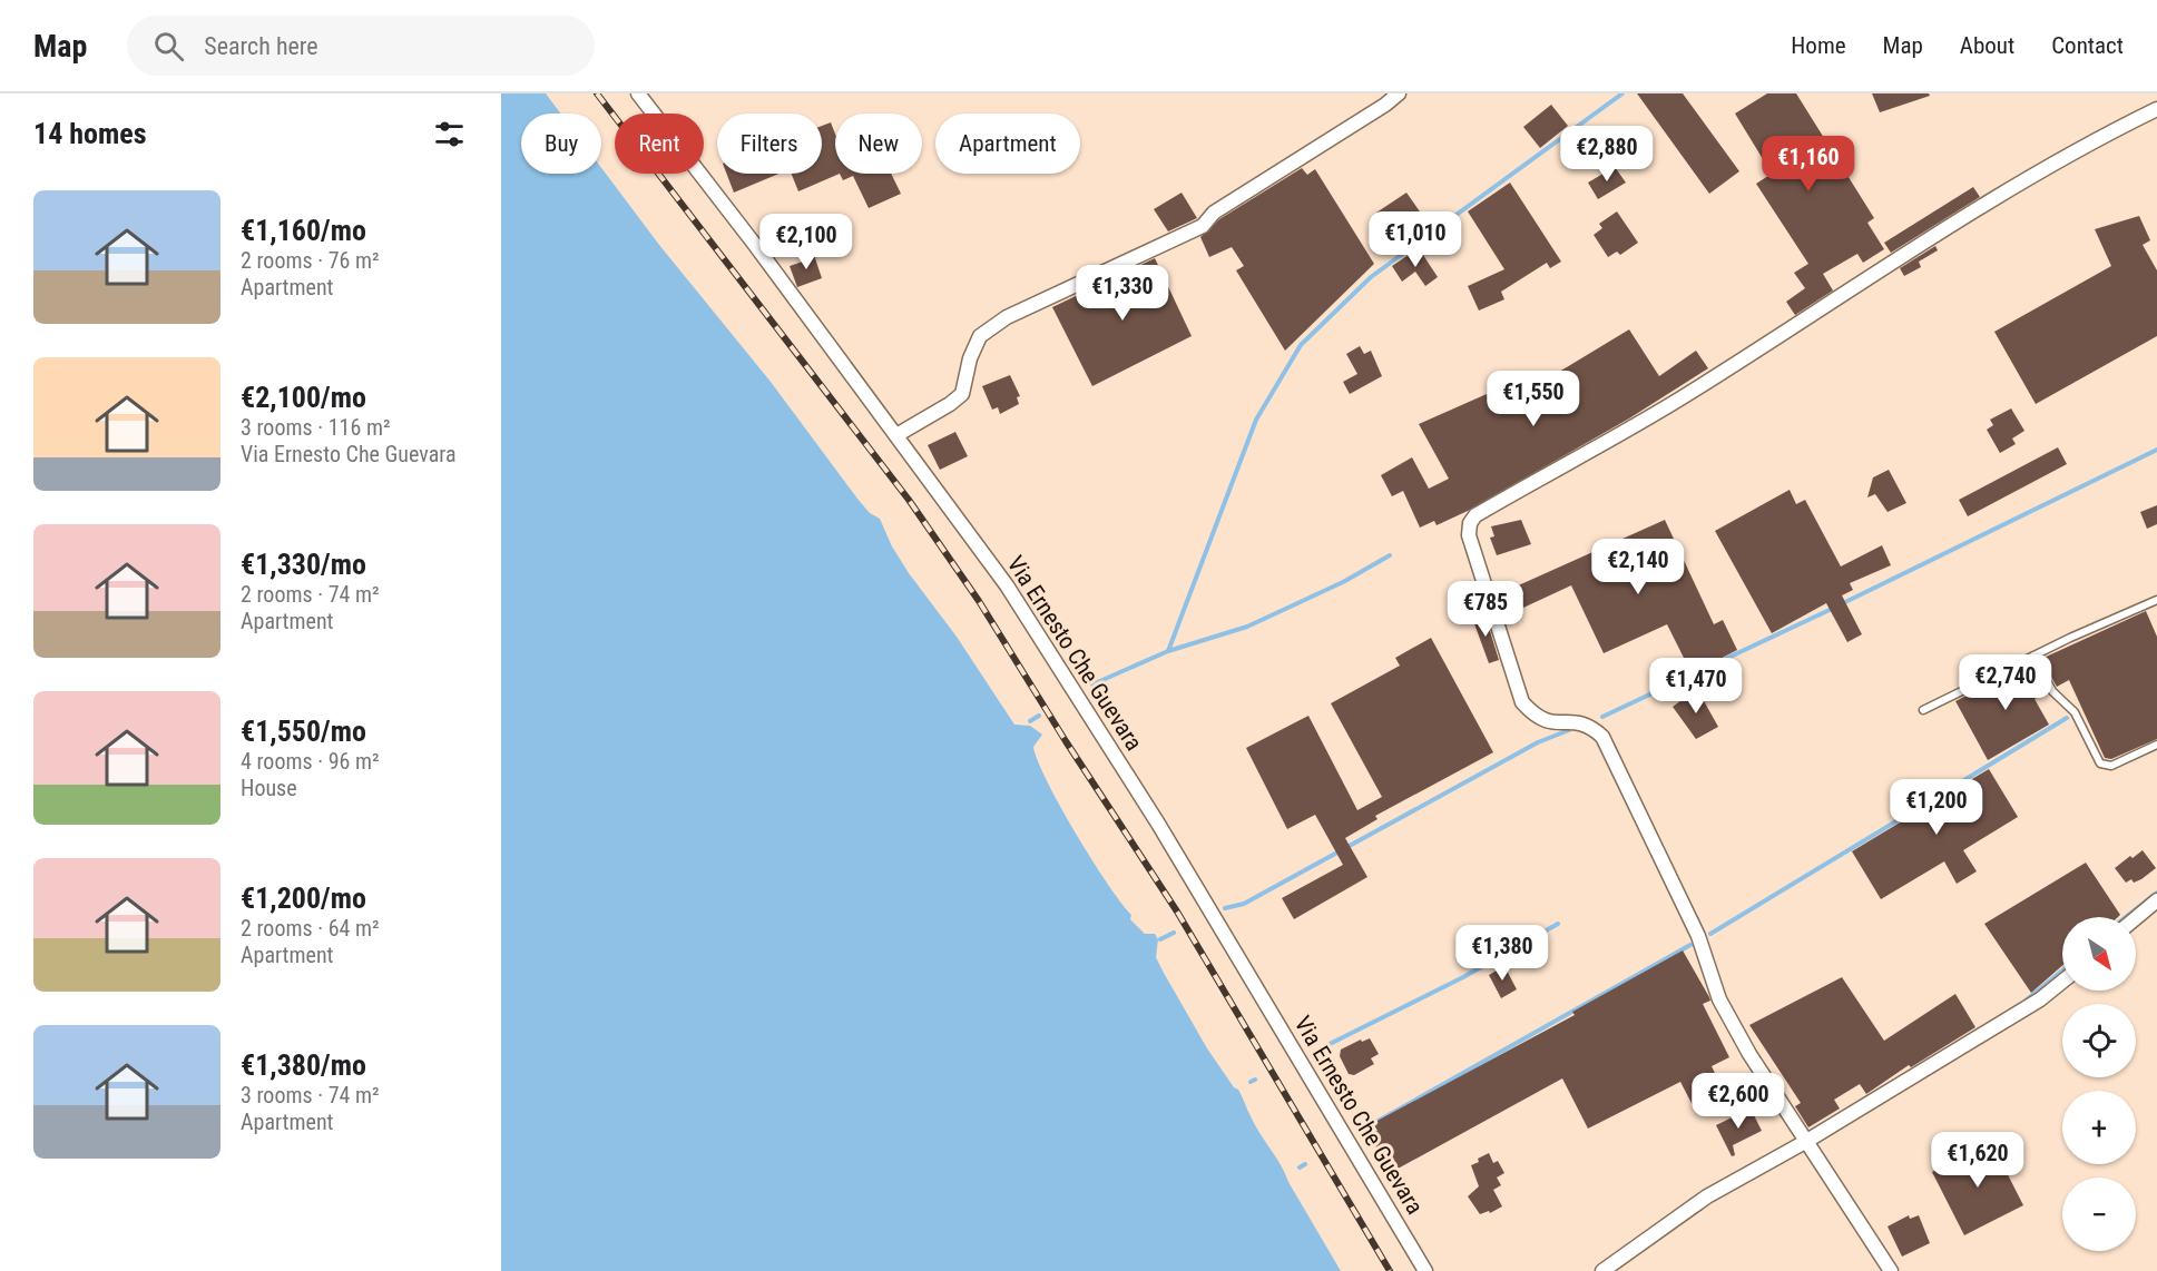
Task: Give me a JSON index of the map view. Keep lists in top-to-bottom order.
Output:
{
  "streets": {
    "street": ["Via Ernesto Che Guevara"]
  },
  "north": "bottom right",
  "page": {
    "header": "Map",
    "search": "Search here",
    "nav": [
      "Home",
      "Map",
      "About",
      "Contact"
    ],
    "heading": "14 homes",
    "chip": [
      "Buy",
      "Rent",
      "Filters",
      "New",
      "Apartment"
    ],
    "price": [
      "€2,880",
      "€1,160",
      "€1,010",
      "€2,100",
      "€1,330",
      "€1,550",
      "€2,140",
      "€785",
      "€2,740",
      "€1,470",
      "€1,200",
      "€1,380",
      "€2,600",
      "€1,620"
    ],
    "list": [
      {
        "name": "€1,160/mo",
        "note": "2 rooms · 76 m² · Apartment"
      },
      {
        "name": "€2,100/mo",
        "note": "3 rooms · 116 m² · Via Ernesto Che Guevara"
      },
      {
        "name": "€1,330/mo",
        "note": "2 rooms · 74 m² · Apartment"
      },
      {
        "name": "€1,550/mo",
        "note": "4 rooms · 96 m² · House"
      },
      {
        "name": "€1,200/mo",
        "note": "2 rooms · 64 m² · Apartment"
      },
      {
        "name": "€1,380/mo",
        "note": "3 rooms · 74 m² · Apartment"
      }
    ],
    "map_buttons": ["+", "−"]
  }
}
